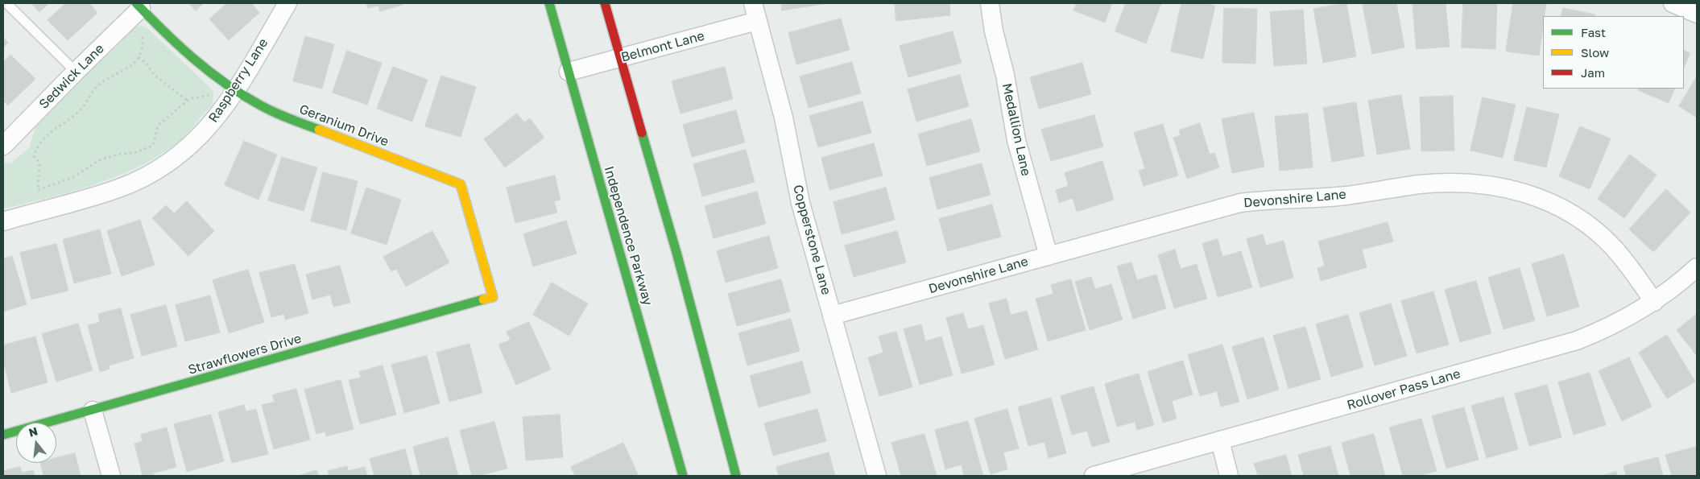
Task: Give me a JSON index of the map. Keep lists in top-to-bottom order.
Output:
{
  "streets": {
    "street": [
      "Belmont Lane",
      "Sedwick Lane",
      "Raspberry Lane",
      "Geranium Drive",
      "Medallion Lane",
      "Devonshire Lane",
      "Independence Parkway",
      "Copperstone Lane",
      "Strawflowers Drive",
      "Rollover Pass Lane"
    ]
  },
  "crossings": [
    ["Belmont Lane", "Independence Parkway"],
    ["Belmont Lane", "Copperstone Lane"],
    ["Sedwick Lane", "Geranium Drive"],
    ["Raspberry Lane", "Geranium Drive"],
    ["Geranium Drive", "Strawflowers Drive"],
    ["Medallion Lane", "Devonshire Lane"],
    ["Devonshire Lane", "Copperstone Lane"],
    ["Devonshire Lane", "Rollover Pass Lane"]
  ],
  "legend": ["Fast", "Slow", "Jam"],
  "north": "top"
}
